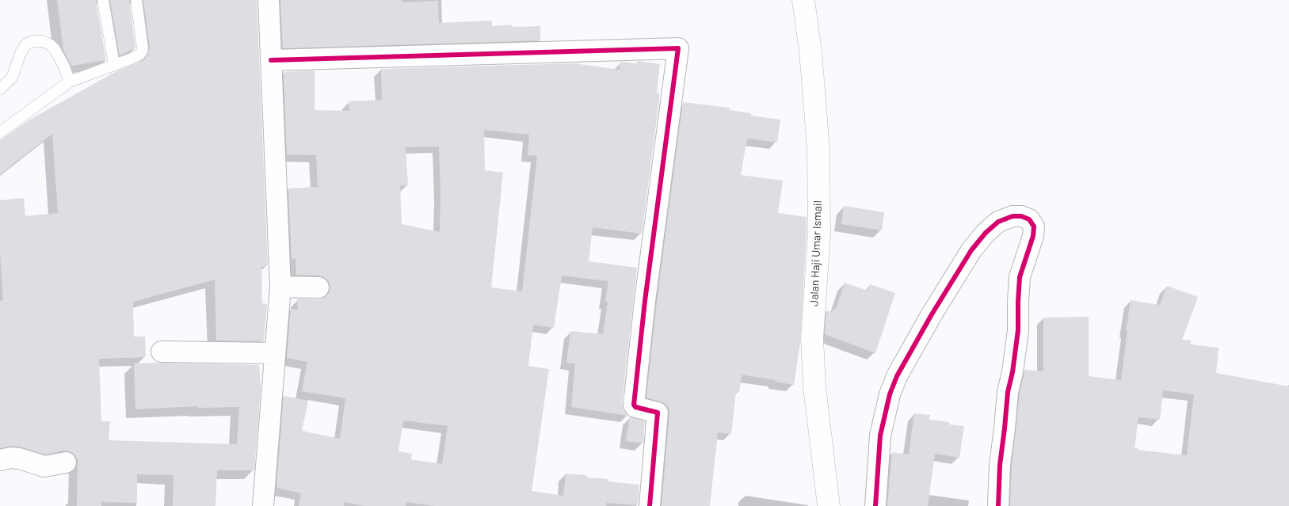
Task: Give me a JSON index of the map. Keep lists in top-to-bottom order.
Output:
{
  "streets": {
    "main road": ["Jalan Haji Umar Ismail"]
  }
}
